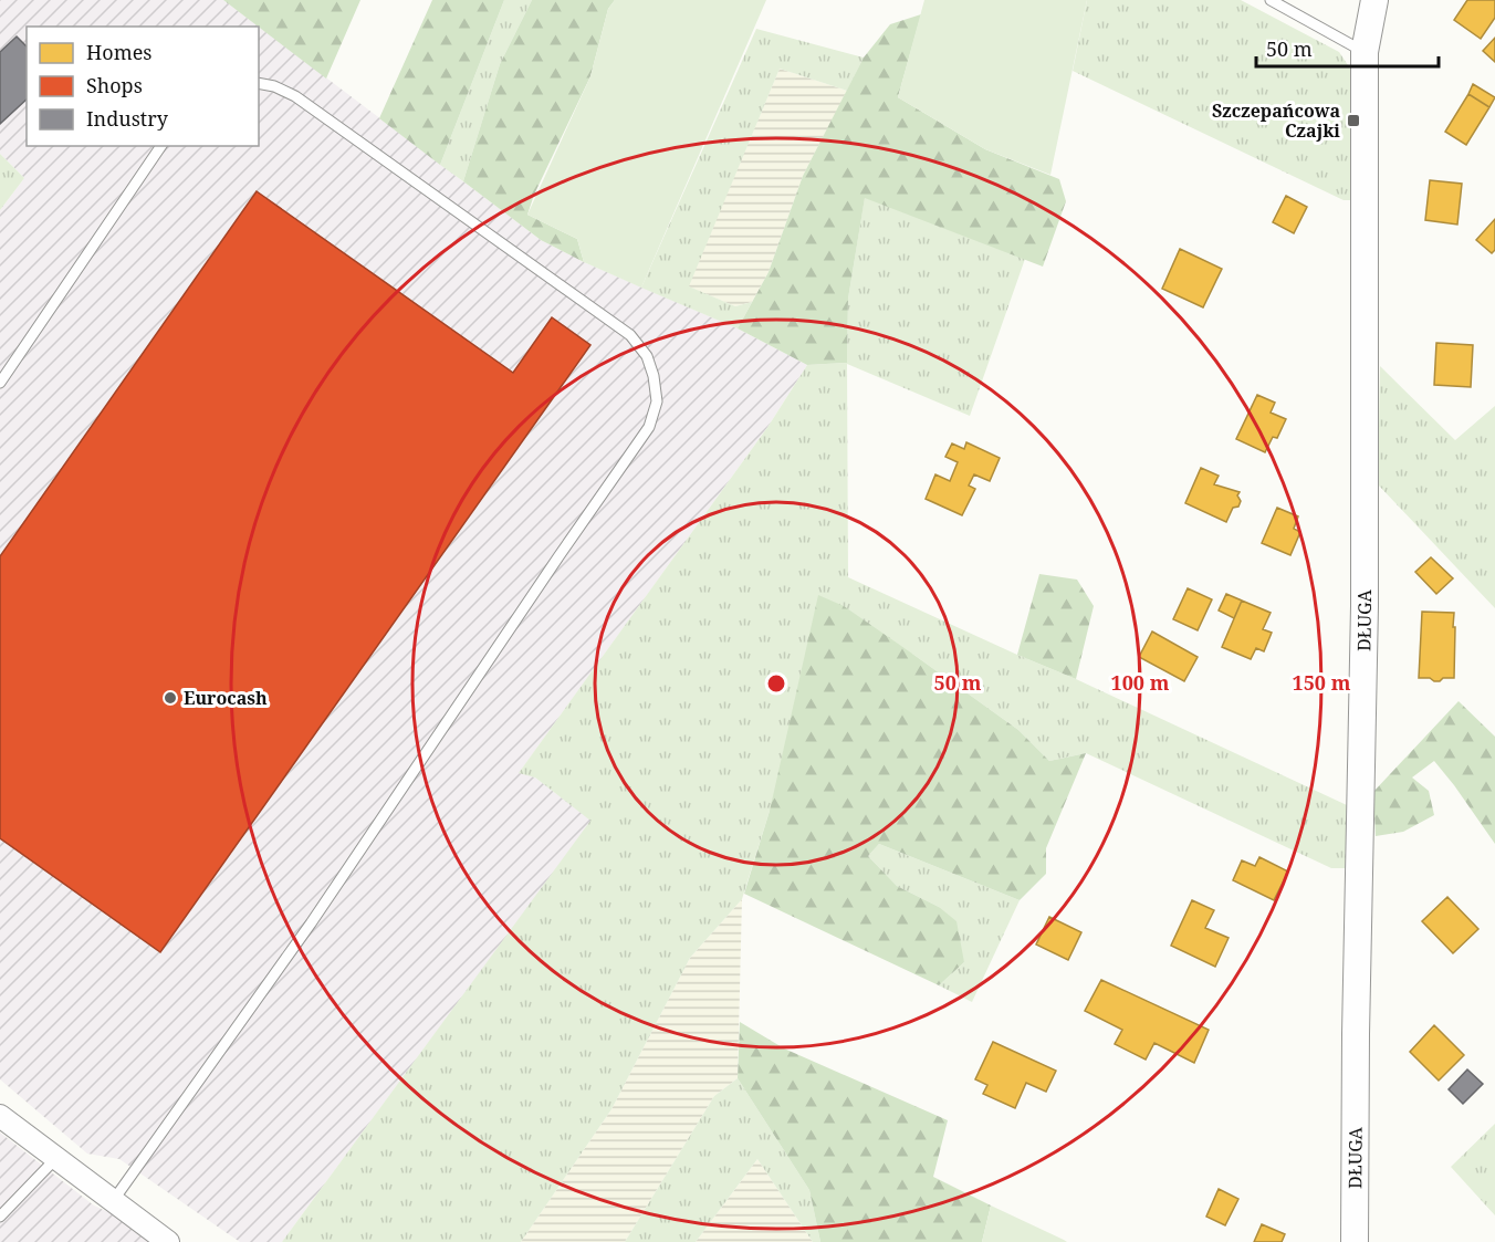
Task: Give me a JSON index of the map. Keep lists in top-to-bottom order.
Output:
{
  "streets": {
    "street": ["DŁUGA"]
  },
  "places": {
    "transit": ["Szczepańcowa Czajki"],
    "other": ["Eurocash"]
  },
  "legend": ["Homes", "Shops", "Industry"],
  "scale_bar": "50 m",
  "rings": ["50 m", "100 m", "150 m"]
}
